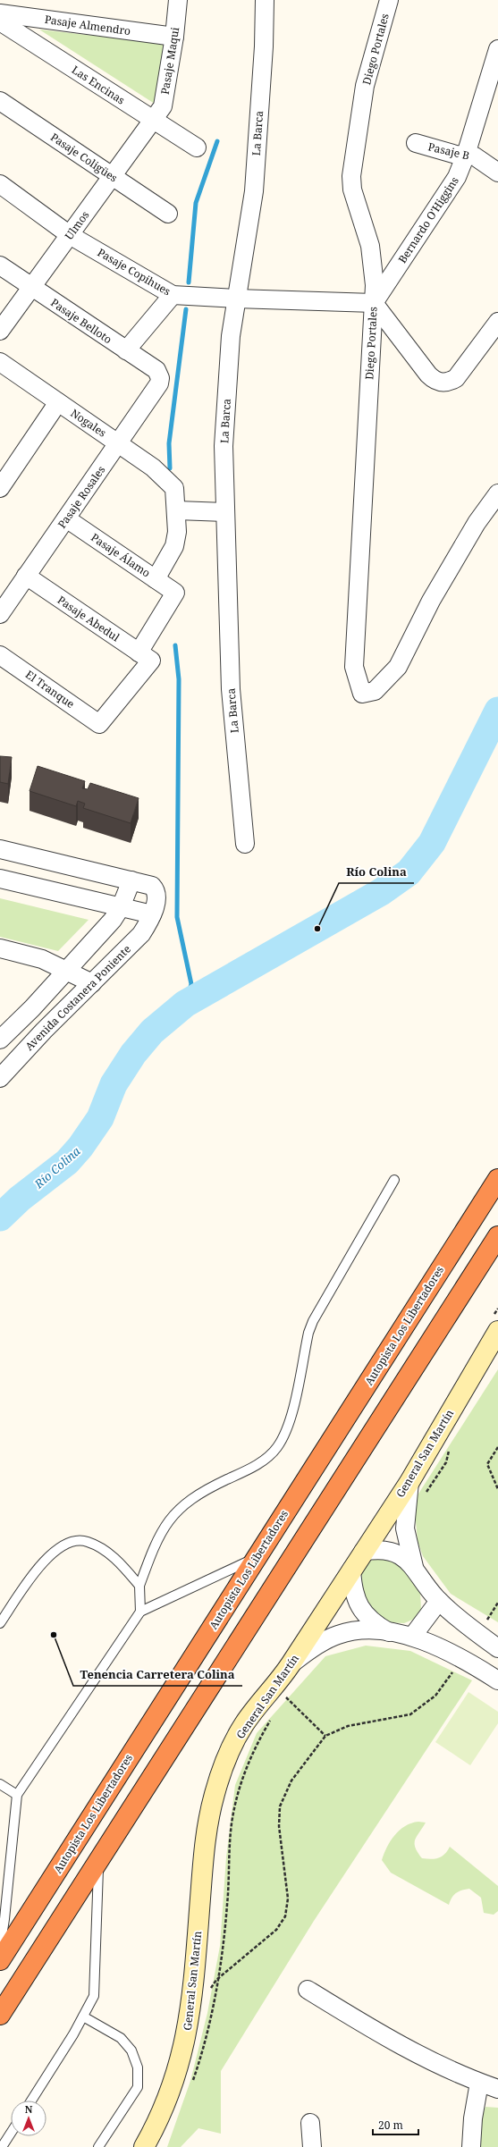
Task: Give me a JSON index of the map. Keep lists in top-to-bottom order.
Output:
{
  "streets": {
    "highway": ["Autopista Los Libertadores"],
    "street": [
      "Pasaje Almendro",
      "Diego Portales",
      "Pasaje Maqui",
      "Las Encinas",
      "La Barca",
      "Pasaje B",
      "Pasaje Coligües",
      "Bernardo O'Higgins",
      "Ulmos",
      "Pasaje Copihues",
      "Pasaje Belloto",
      "Nogales",
      "Pasaje Rosales",
      "Pasaje Álamo",
      "Pasaje Abedul",
      "El Tranque",
      "Avenida Costanera Poniente",
      "General San Martín"
    ]
  },
  "crossings": [
    ["Pasaje Almendro", "Pasaje Maqui"],
    ["Diego Portales", "Bernardo O'Higgins"],
    ["Diego Portales", "Pasaje Copihues"],
    ["Pasaje Maqui", "Las Encinas"],
    ["Pasaje Maqui", "Ulmos"],
    ["Las Encinas", "Ulmos"],
    ["La Barca", "Pasaje Copihues"],
    ["Pasaje B", "Bernardo O'Higgins"],
    ["Pasaje Coligües", "Ulmos"],
    ["Bernardo O'Higgins", "Pasaje Copihues"],
    ["Ulmos", "Pasaje Copihues"],
    ["Ulmos", "Pasaje Belloto"],
    ["Pasaje Belloto", "Pasaje Rosales"],
    ["Nogales", "Pasaje Rosales"],
    ["Pasaje Rosales", "Pasaje Álamo"],
    ["Pasaje Rosales", "Pasaje Abedul"],
    ["Pasaje Álamo", "Pasaje Abedul"],
    ["Pasaje Álamo", "El Tranque"],
    ["Pasaje Abedul", "El Tranque"]
  ],
  "water": ["Río Colina"],
  "places": ["Río Colina", "Tenencia Carretera Colina"],
  "scale_bar": "20 m",
  "north": "top"
}
